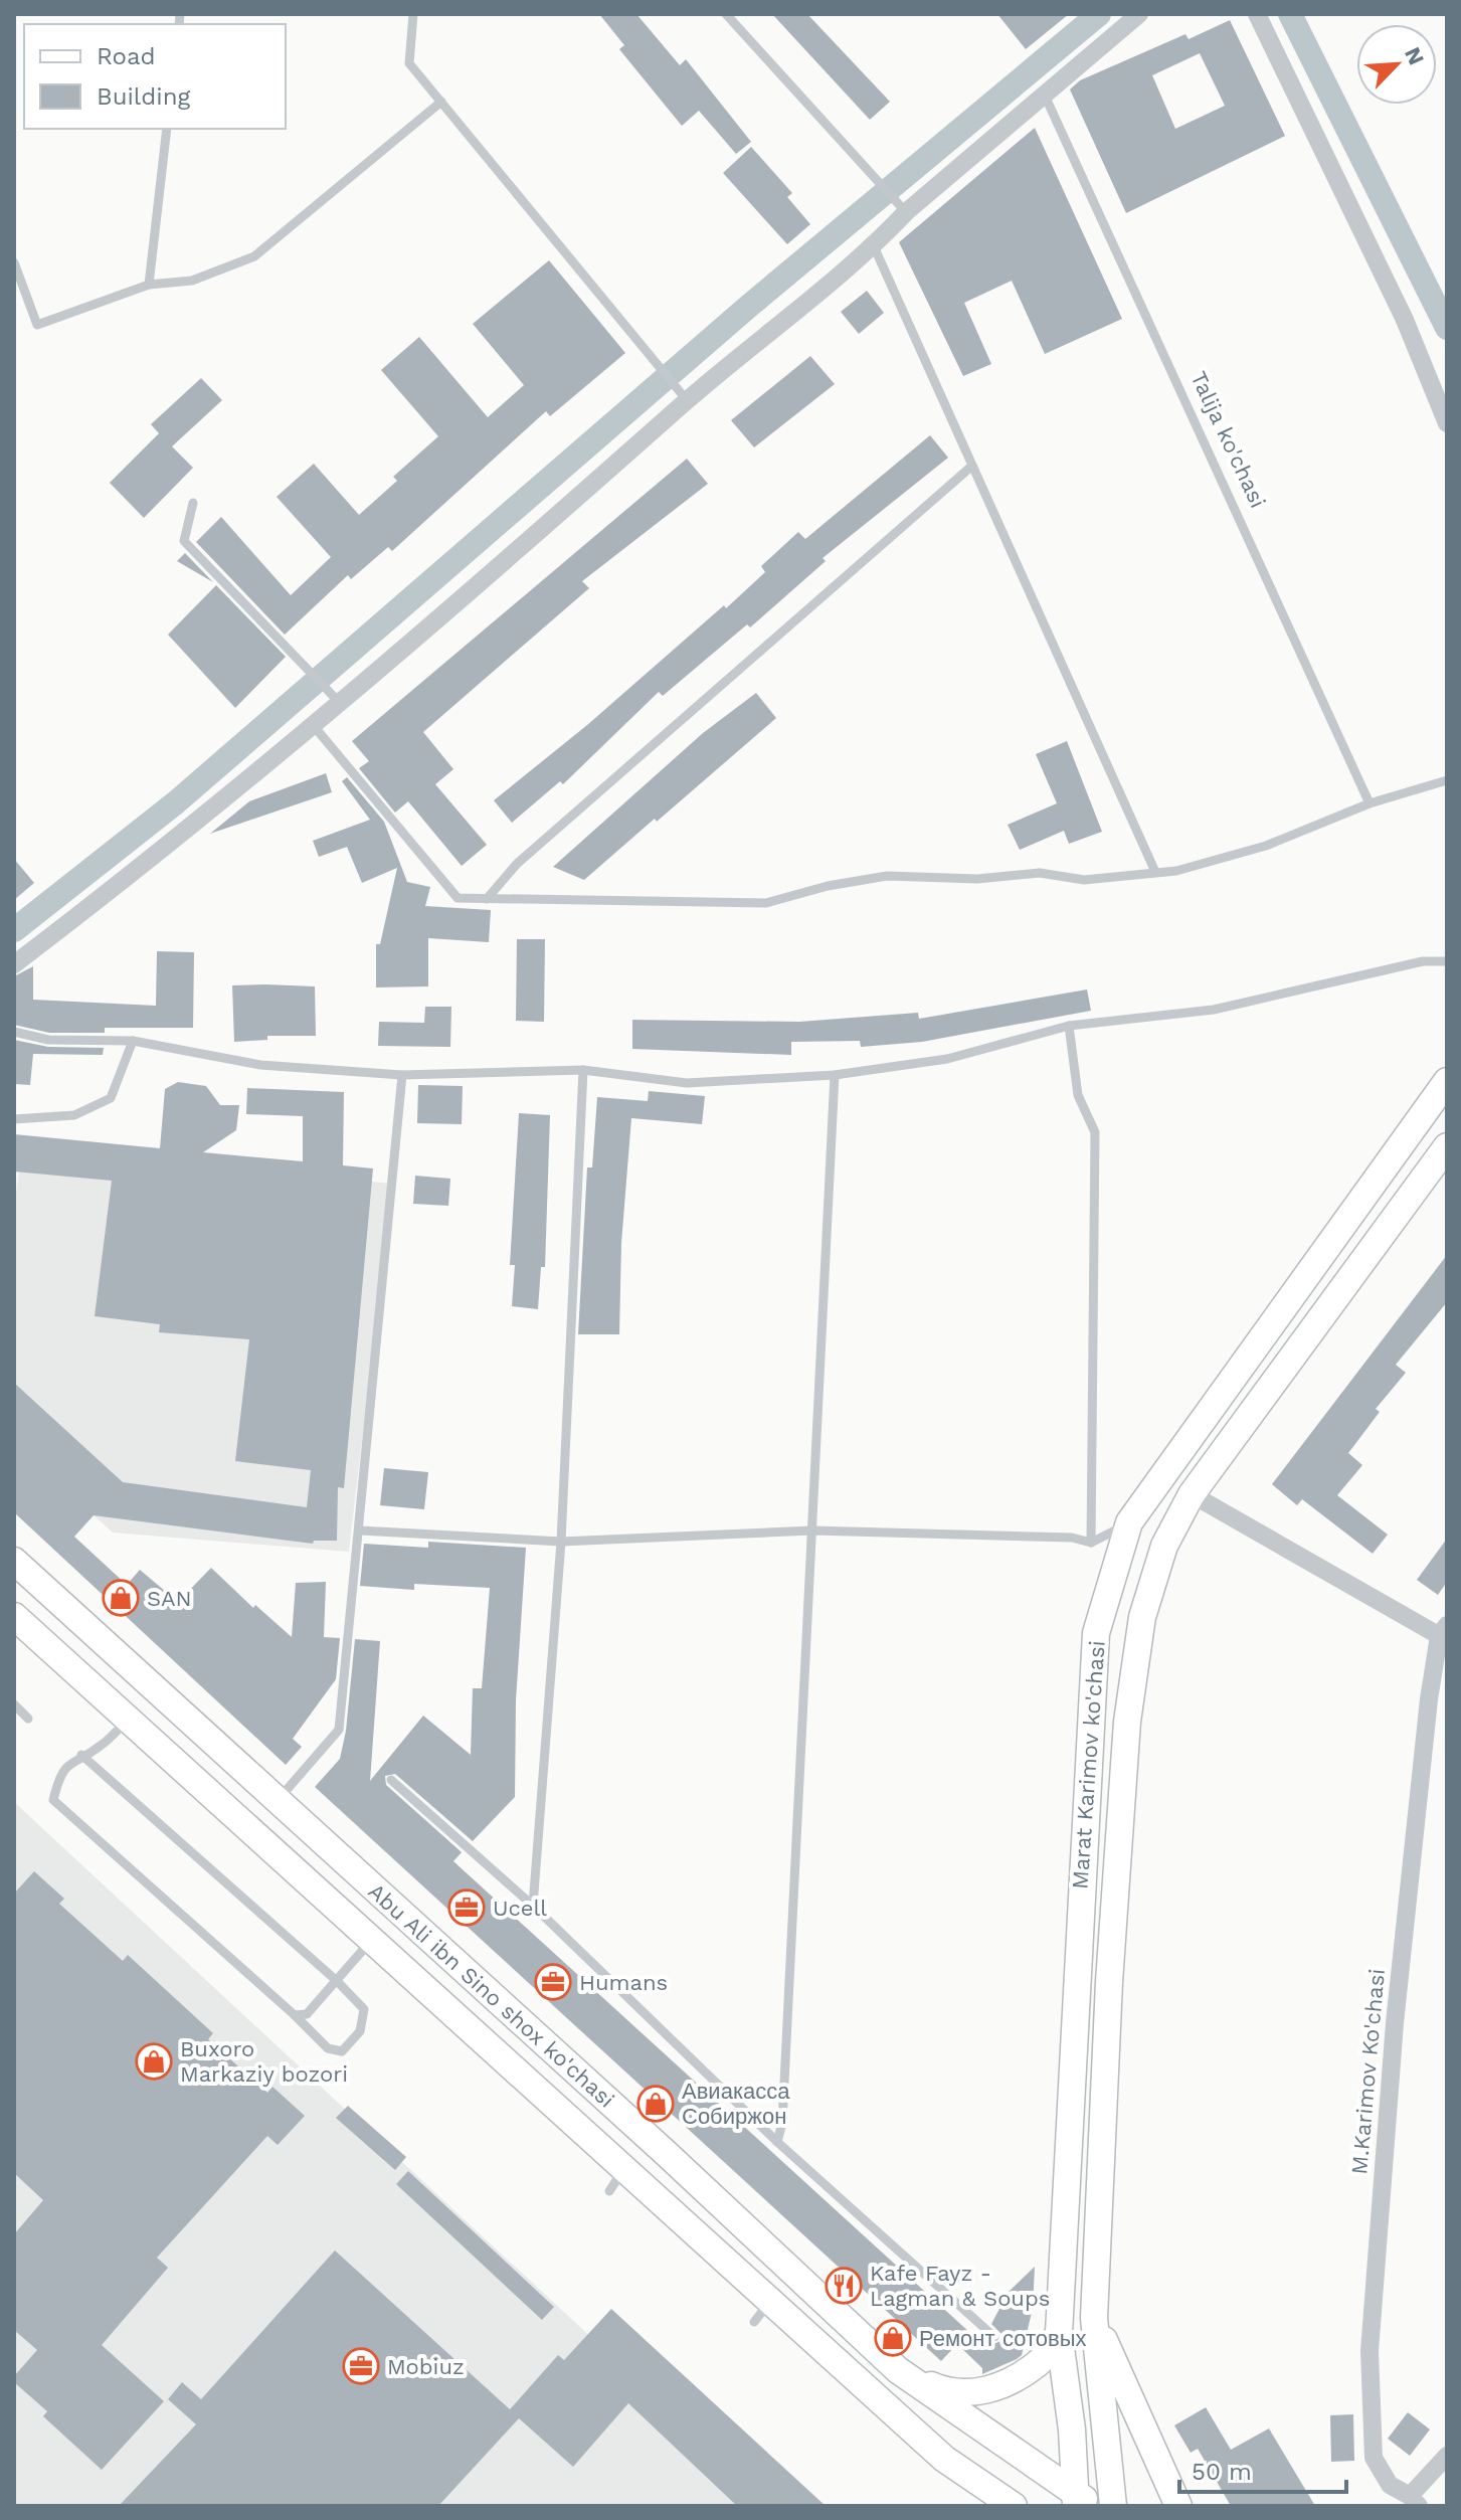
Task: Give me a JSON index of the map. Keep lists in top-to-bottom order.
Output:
{
  "streets": {
    "main road": ["Marat Karimov ko'chasi", "Abu Ali ibn Sino shox ko'chasi"],
    "street": ["M.Karimov Ko'chasi"],
    "lane": ["Talija ko'chasi"]
  },
  "crossings": [
    ["Marat Karimov ko'chasi", "Abu Ali ibn Sino shox ko'chasi"],
    ["Marat Karimov ko'chasi", "M.Karimov Ko'chasi"]
  ],
  "places": {
    "shop": [
      "SAN",
      "Buxoro Markaziy bozori",
      "Авиакасса Собиржон",
      "Ремонт сотовых"
    ],
    "office": ["Ucell", "Humans", "Mobiuz"],
    "restaurant": ["Kafe Fayz - Lagman & Soups"]
  },
  "legend": ["Road", "Building"],
  "scale_bar": "50 m",
  "north": "top right"
}
